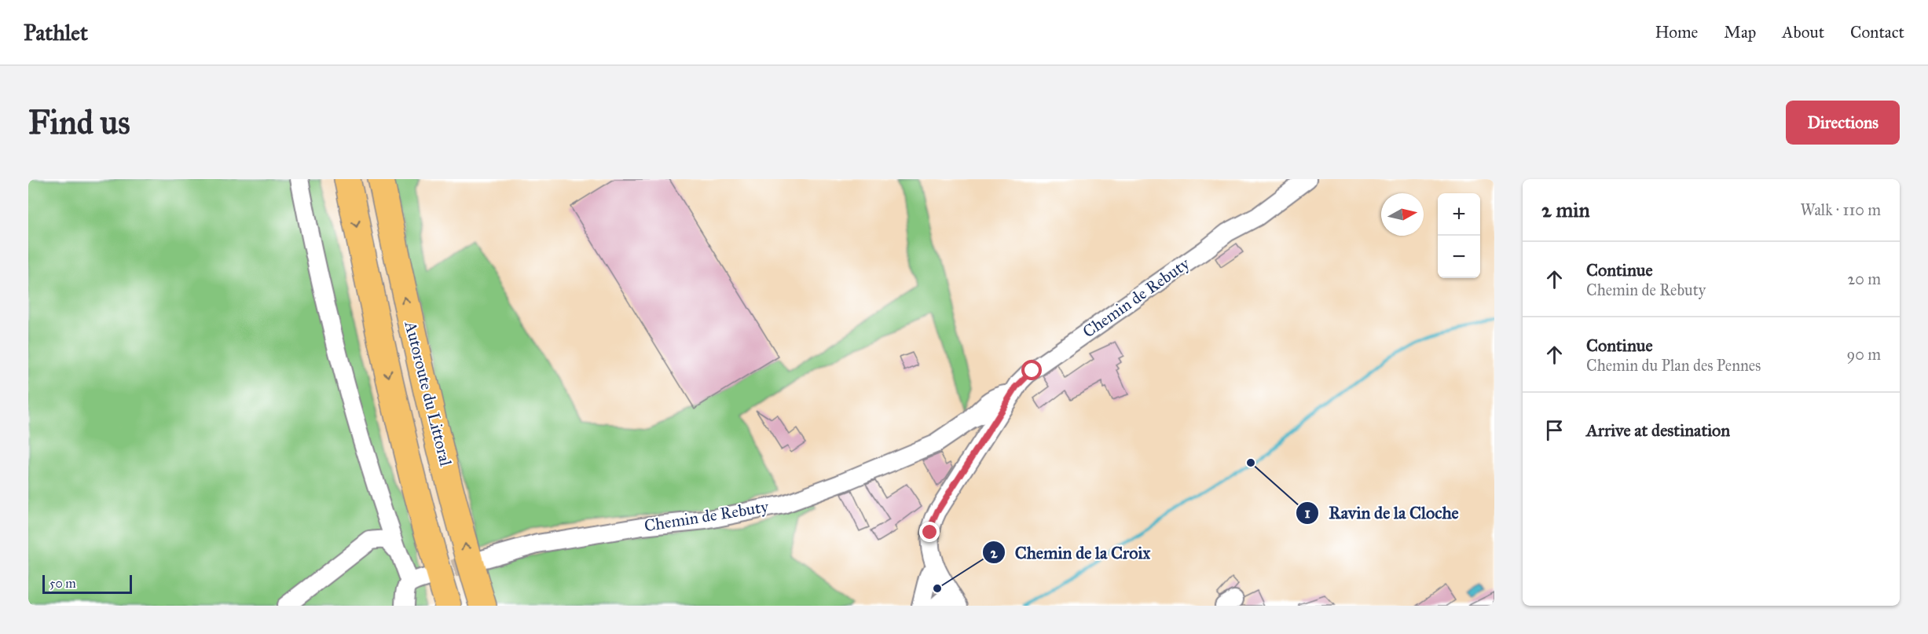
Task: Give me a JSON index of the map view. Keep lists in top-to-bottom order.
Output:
{
  "streets": {
    "highway": ["Autoroute du Littoral"],
    "street": ["Chemin de Rebuty"]
  },
  "places": ["Ravin de la Cloche", "Chemin de la Croix"],
  "scale_bar": "50 m",
  "north": "right",
  "page": {
    "header": "Pathlet",
    "nav": [
      "Home",
      "Map",
      "About",
      "Contact"
    ],
    "buttons": "Directions",
    "title": "Find us",
    "heading": ["2 min", "Walk · 110 m"],
    "map_buttons": ["+", "−"],
    "list": [
      ["Continue", "Chemin de Rebuty", "20 m"],
      ["Continue", "Chemin du Plan des Pennes", "90 m"],
      "Arrive at destination"
    ],
    "scale": "50 m"
  }
}
